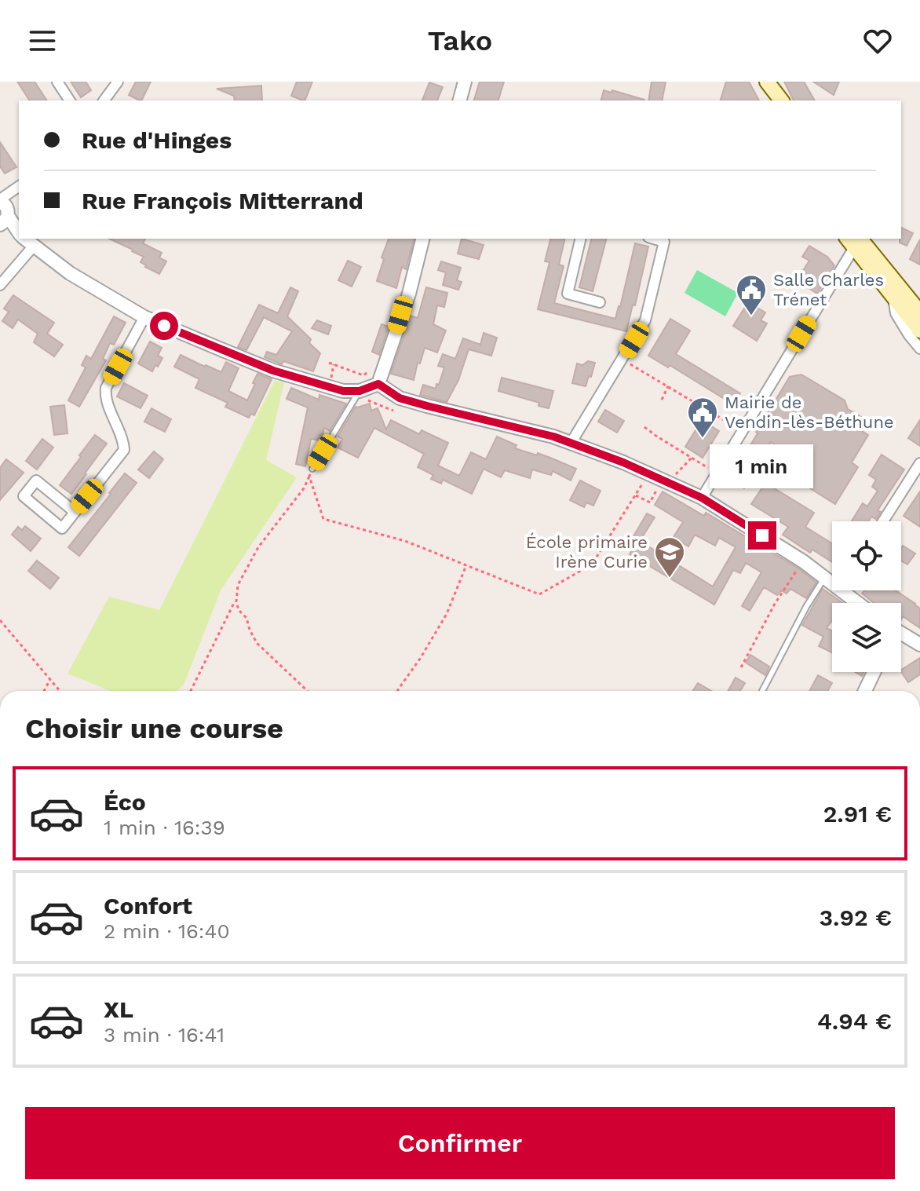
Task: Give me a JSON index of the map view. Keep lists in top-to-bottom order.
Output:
{
  "places": {
    "public building": ["Salle Charles Trénet", "Mairie de Vendin-lès-Béthune"],
    "school or university": ["École primaire Irène Curie"]
  },
  "page": {
    "header": "Tako",
    "banner": ["Rue d'Hinges", "Rue François Mitterrand"],
    "bubble": "1 min",
    "heading": "Choisir une course",
    "list": [
      {
        "name": "Éco",
        "note": "1 min · 16:39",
        "value": "2.91 €"
      },
      {
        "name": "Confort",
        "note": "2 min · 16:40",
        "value": "3.92 €"
      },
      {
        "name": "XL",
        "note": "3 min · 16:41",
        "value": "4.94 €"
      }
    ],
    "buttons": "Confirmer"
  }
}
